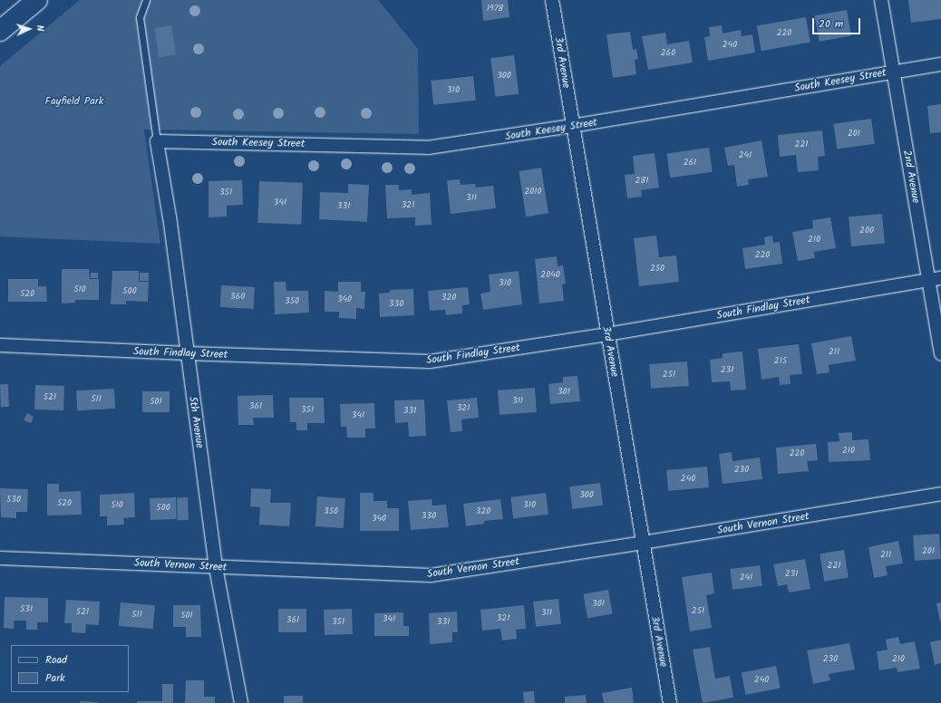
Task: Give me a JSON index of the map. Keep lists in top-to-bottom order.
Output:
{
  "streets": {
    "street": [
      "3rd Avenue",
      "South Keesey Street",
      "2nd Avenue",
      "South Findlay Street",
      "5th Avenue",
      "South Vernon Street"
    ]
  },
  "crossings": [
    ["3rd Avenue", "South Keesey Street"],
    ["3rd Avenue", "South Findlay Street"],
    ["3rd Avenue", "South Vernon Street"],
    ["South Keesey Street", "2nd Avenue"],
    ["South Keesey Street", "5th Avenue"],
    ["2nd Avenue", "South Findlay Street"],
    ["South Findlay Street", "5th Avenue"],
    ["5th Avenue", "South Vernon Street"]
  ],
  "parks": ["Fayfield Park"],
  "house_numbers": [
    "1978",
    "220",
    "240",
    "260",
    "300",
    "310",
    "201",
    "221",
    "241",
    "261",
    "281",
    "2010",
    "351",
    "311",
    "341",
    "321",
    "331",
    "200",
    "210",
    "220",
    "250",
    "2040",
    "310",
    "510",
    "500",
    "520",
    "360",
    "320",
    "340",
    "350",
    "330",
    "211",
    "215",
    "231",
    "251",
    "301",
    "521",
    "511",
    "311",
    "501",
    "361",
    "321",
    "351",
    "331",
    "341",
    "210",
    "220",
    "230",
    "240",
    "300",
    "530",
    "520",
    "510",
    "310",
    "500",
    "350",
    "320",
    "330",
    "340",
    "201",
    "211",
    "221",
    "231",
    "241",
    "301",
    "531",
    "251",
    "521",
    "311",
    "511",
    "501",
    "321",
    "341",
    "361",
    "351",
    "331",
    "230",
    "210",
    "240"
  ],
  "legend": ["Road", "Park"],
  "scale_bar": "20 m",
  "north": "right"
}
